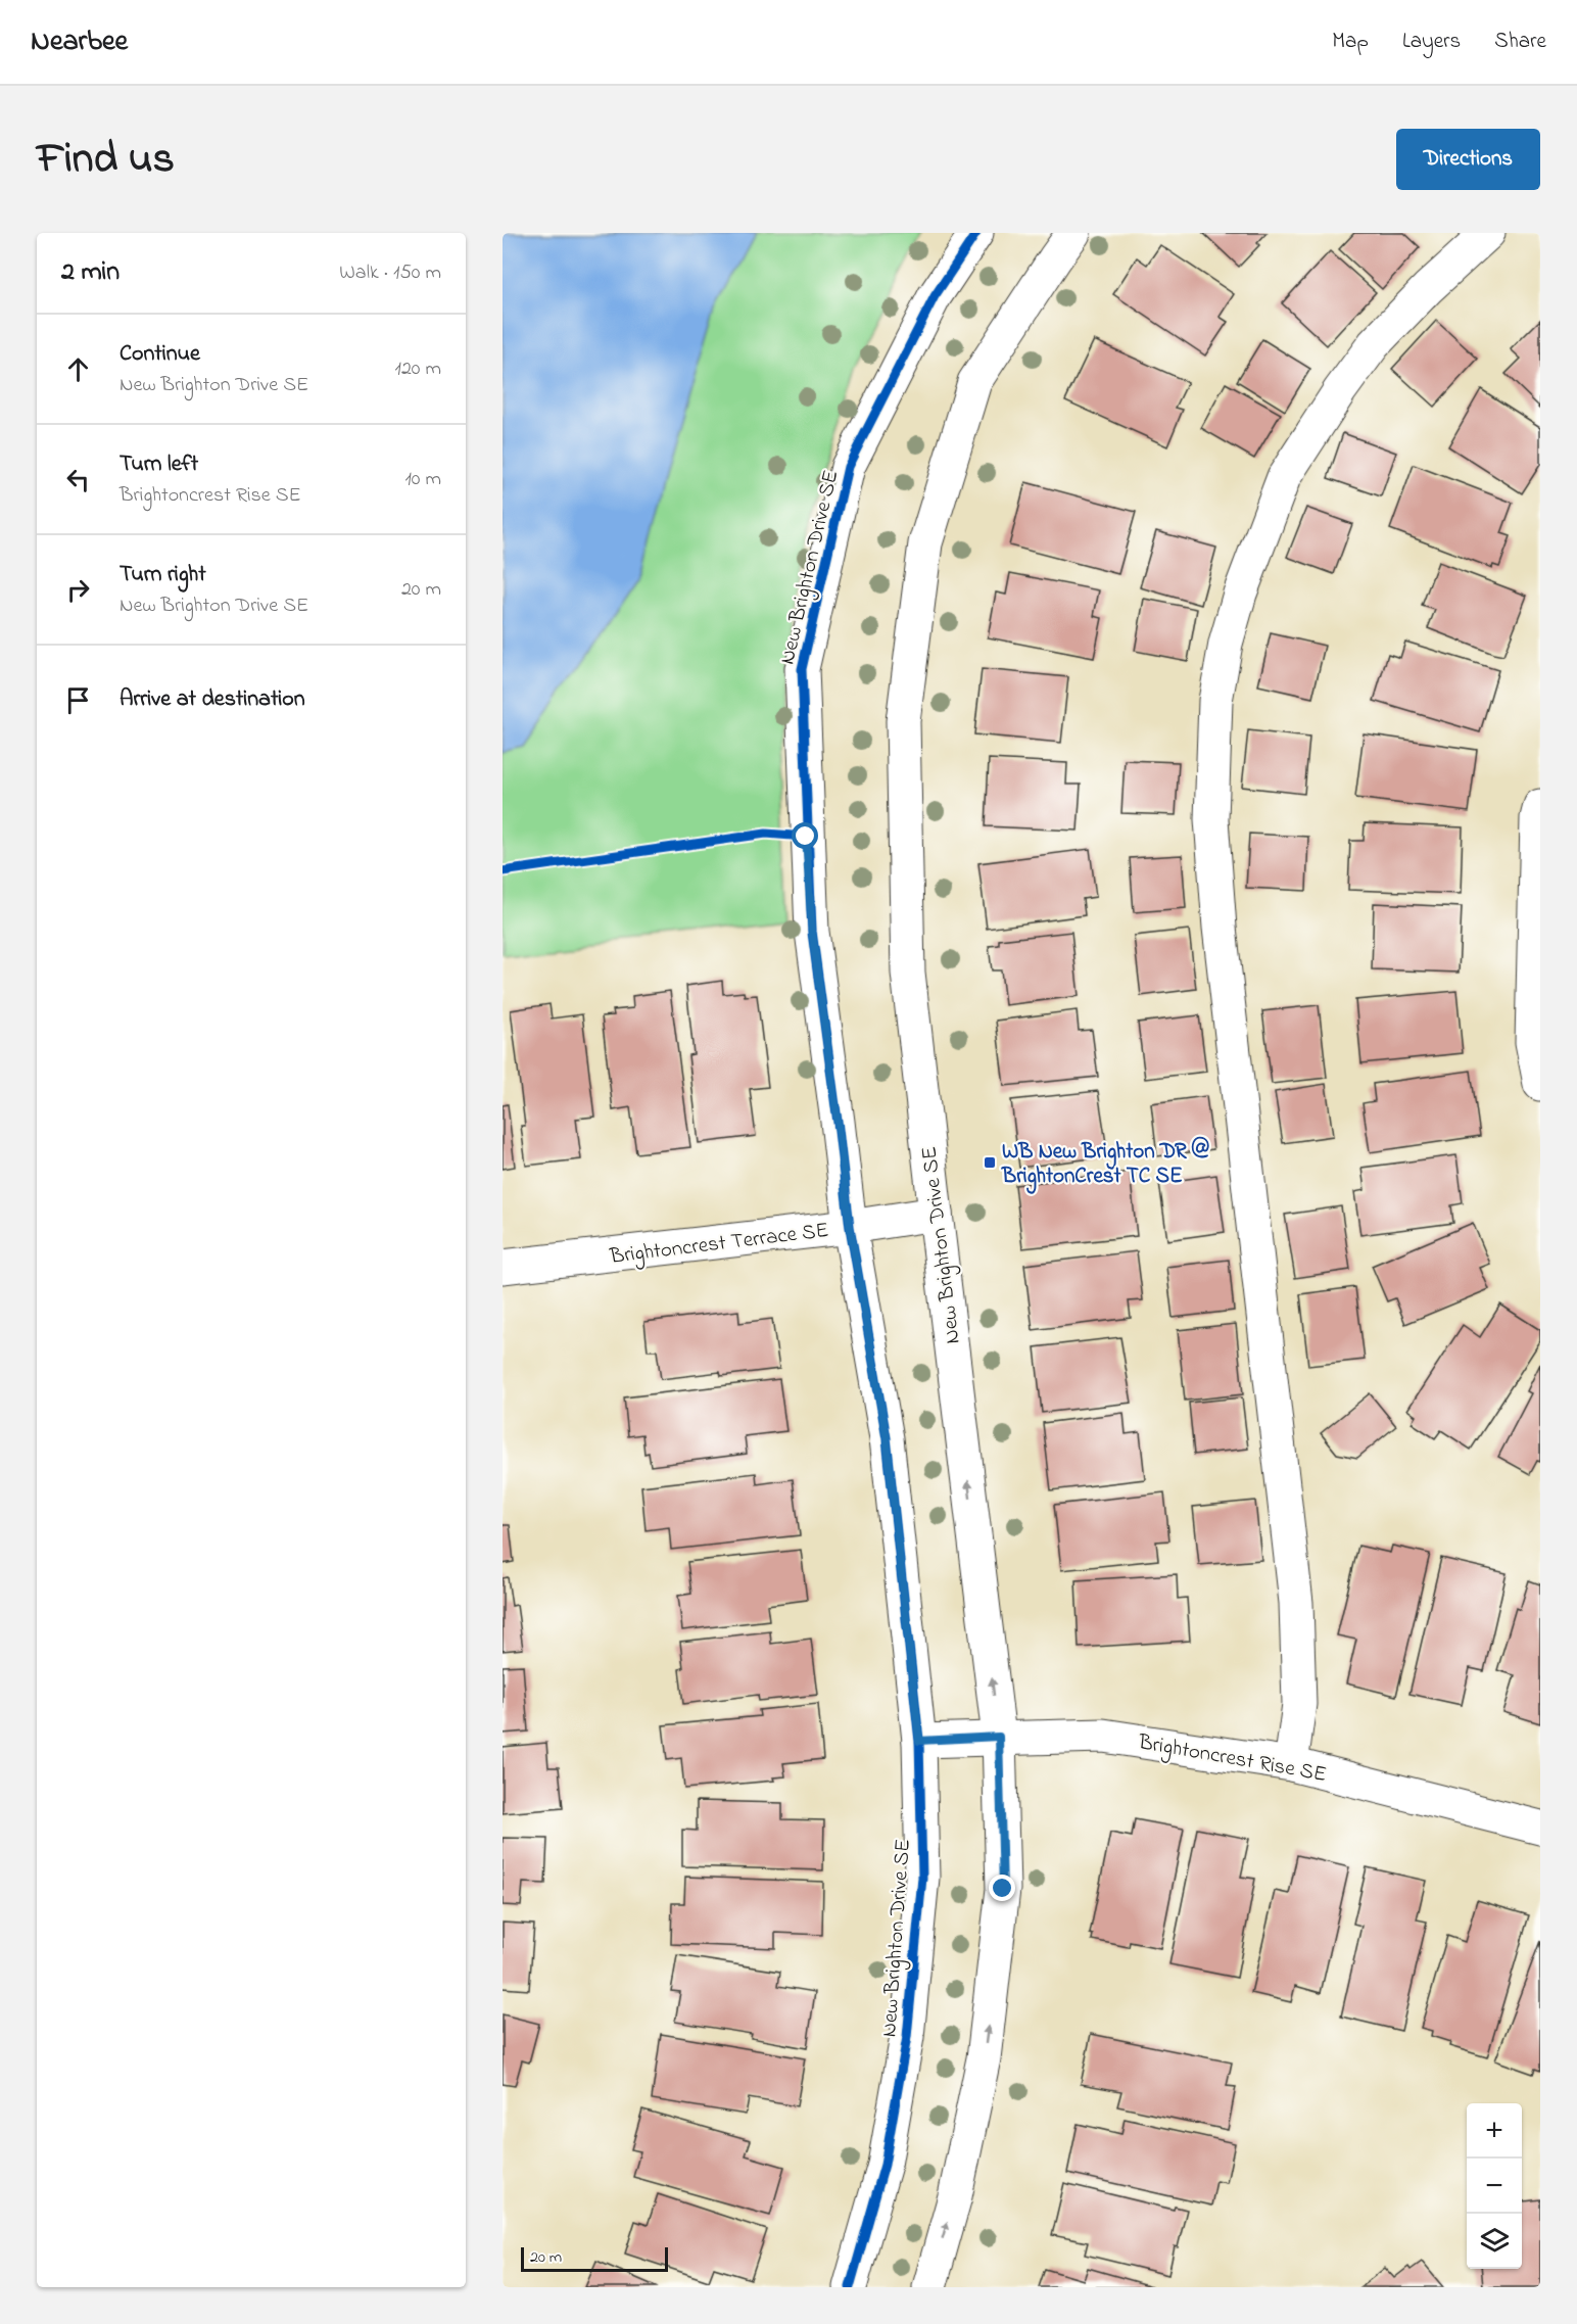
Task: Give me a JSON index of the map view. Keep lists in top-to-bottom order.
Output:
{
  "streets": {
    "street": ["New Brighton Drive SE", "Brightoncrest Terrace SE", "Brightoncrest Rise SE"]
  },
  "crossings": [
    ["New Brighton Drive SE", "Brightoncrest Terrace SE"],
    ["New Brighton Drive SE", "Brightoncrest Rise SE"]
  ],
  "places": {
    "transit": ["WB New Brighton DR @ BrightonCrest TC SE"]
  },
  "scale_bar": "20 m",
  "page": {
    "header": "Nearbee",
    "nav": ["Map", "Layers", "Share"],
    "title": "Find us",
    "buttons": "Directions",
    "heading": ["2 min", "Walk · 150 m"],
    "list": [
      ["Continue", "New Brighton Drive SE", "120 m"],
      ["Turn left", "Brightoncrest Rise SE", "10 m"],
      ["Turn right", "New Brighton Drive SE", "20 m"],
      "Arrive at destination"
    ],
    "map_buttons": ["+", "−"],
    "scale": "20 m"
  }
}
